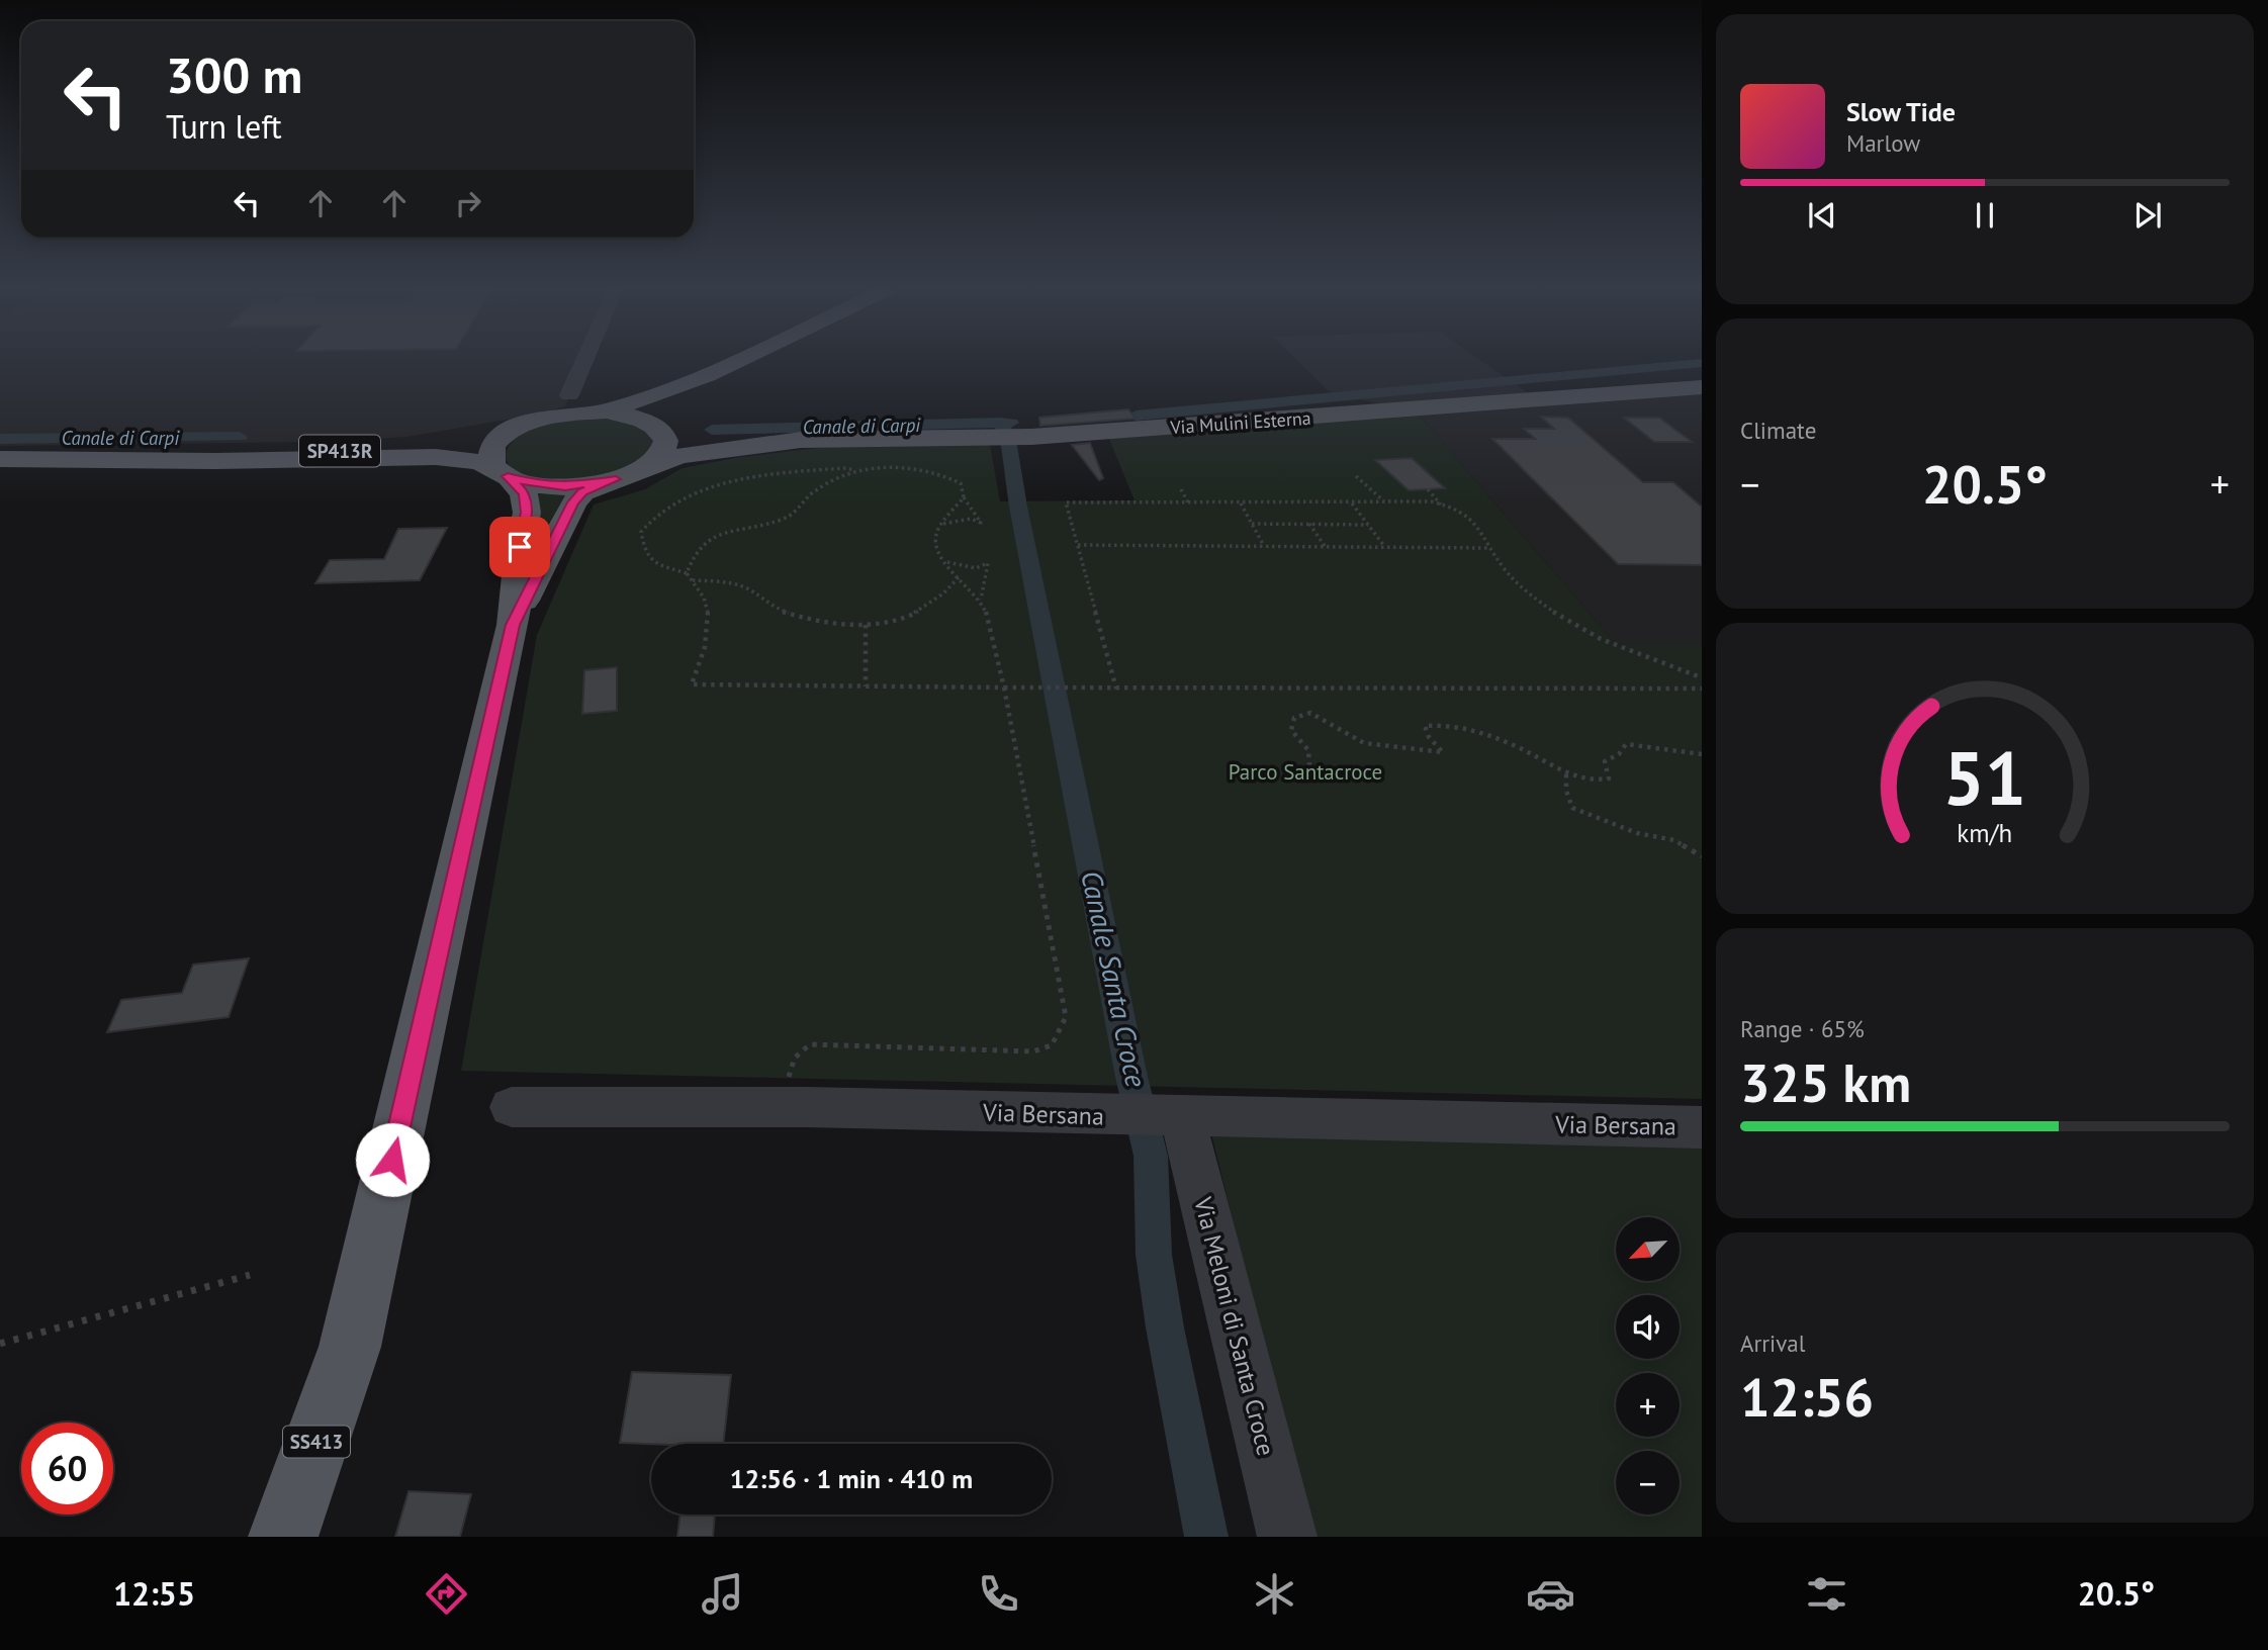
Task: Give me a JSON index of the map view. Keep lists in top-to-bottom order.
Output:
{
  "streets": {
    "main road": ["Via Mulini Esterna", "SP413R", "SS413"],
    "street": ["Via Bersana", "Via Meloni di Santa Croce"]
  },
  "crossings": [
    ["Via Mulini Esterna", "SS413"],
    ["SP413R", "SS413"],
    ["Via Bersana", "Via Meloni di Santa Croce"]
  ],
  "water": ["Canale di Carpi", "Canale Santa Croce"],
  "parks": ["Parco Santacroce"],
  "north": "bottom left",
  "page": {
    "turn": ["300 m", "Turn left"],
    "song": ["Slow Tide", "Marlow"],
    "tile": [
      "Climate",
      ["Range · 65%", "325 km"],
      ["Arrival", "12:56"]
    ],
    "heat": ["−", "20.5°", "+"],
    "map_buttons": ["+", "−"],
    "limit": "60",
    "trip": "12:56 · 1 min · 410 m",
    "tabs": ["12:55", "20.5°"],
    "gauge": ["51", "km/h"]
  }
}
